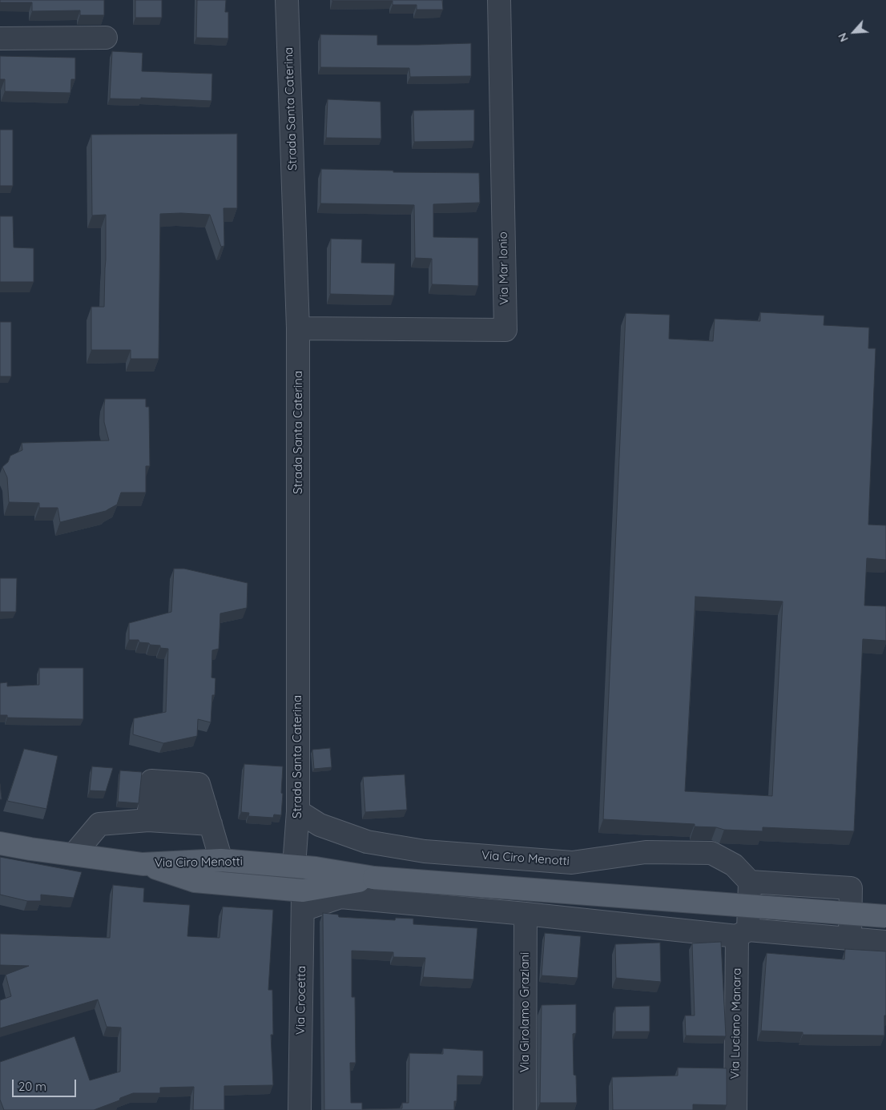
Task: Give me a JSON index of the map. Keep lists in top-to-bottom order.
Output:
{
  "streets": {
    "main road": ["Via Ciro Menotti"],
    "street": [
      "Strada Santa Caterina",
      "Via Mar Ionio",
      "Via Crocetta",
      "Via Girolamo Graziani",
      "Via Luciano Manara"
    ]
  },
  "crossings": [
    ["Strada Santa Caterina", "Via Mar Ionio"],
    ["Strada Santa Caterina", "Via Ciro Menotti"],
    ["Via Ciro Menotti", "Via Crocetta"],
    ["Via Ciro Menotti", "Via Girolamo Graziani"],
    ["Via Ciro Menotti", "Via Luciano Manara"]
  ],
  "scale_bar": "20 m",
  "north": "bottom left"
}
